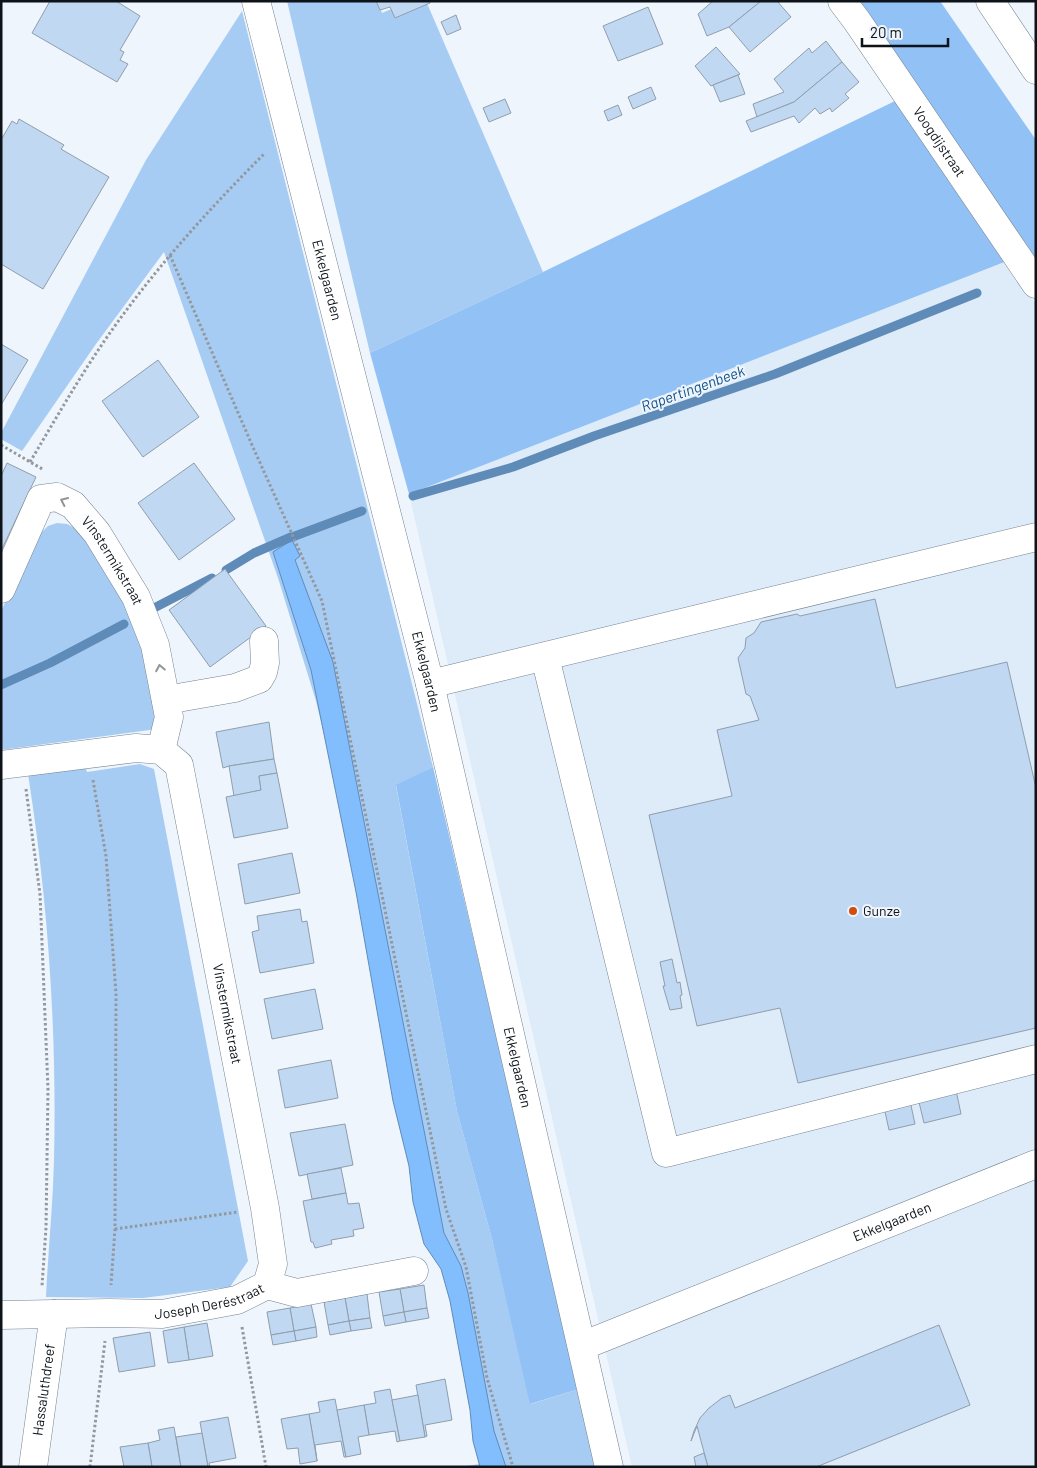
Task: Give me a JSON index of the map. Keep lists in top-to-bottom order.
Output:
{
  "streets": {
    "main road": [
      "Voogdijstraat",
      "Ekkelgaarden",
      "Vinstermikstraat",
      "Joseph Deréstraat",
      "Hassaluthdreef"
    ]
  },
  "crossings": [
    ["Vinstermikstraat", "Joseph Deréstraat"],
    ["Joseph Deréstraat", "Hassaluthdreef"]
  ],
  "water": ["Rapertingenbeek"],
  "places": ["Gunze"],
  "scale_bar": "20 m"
}
